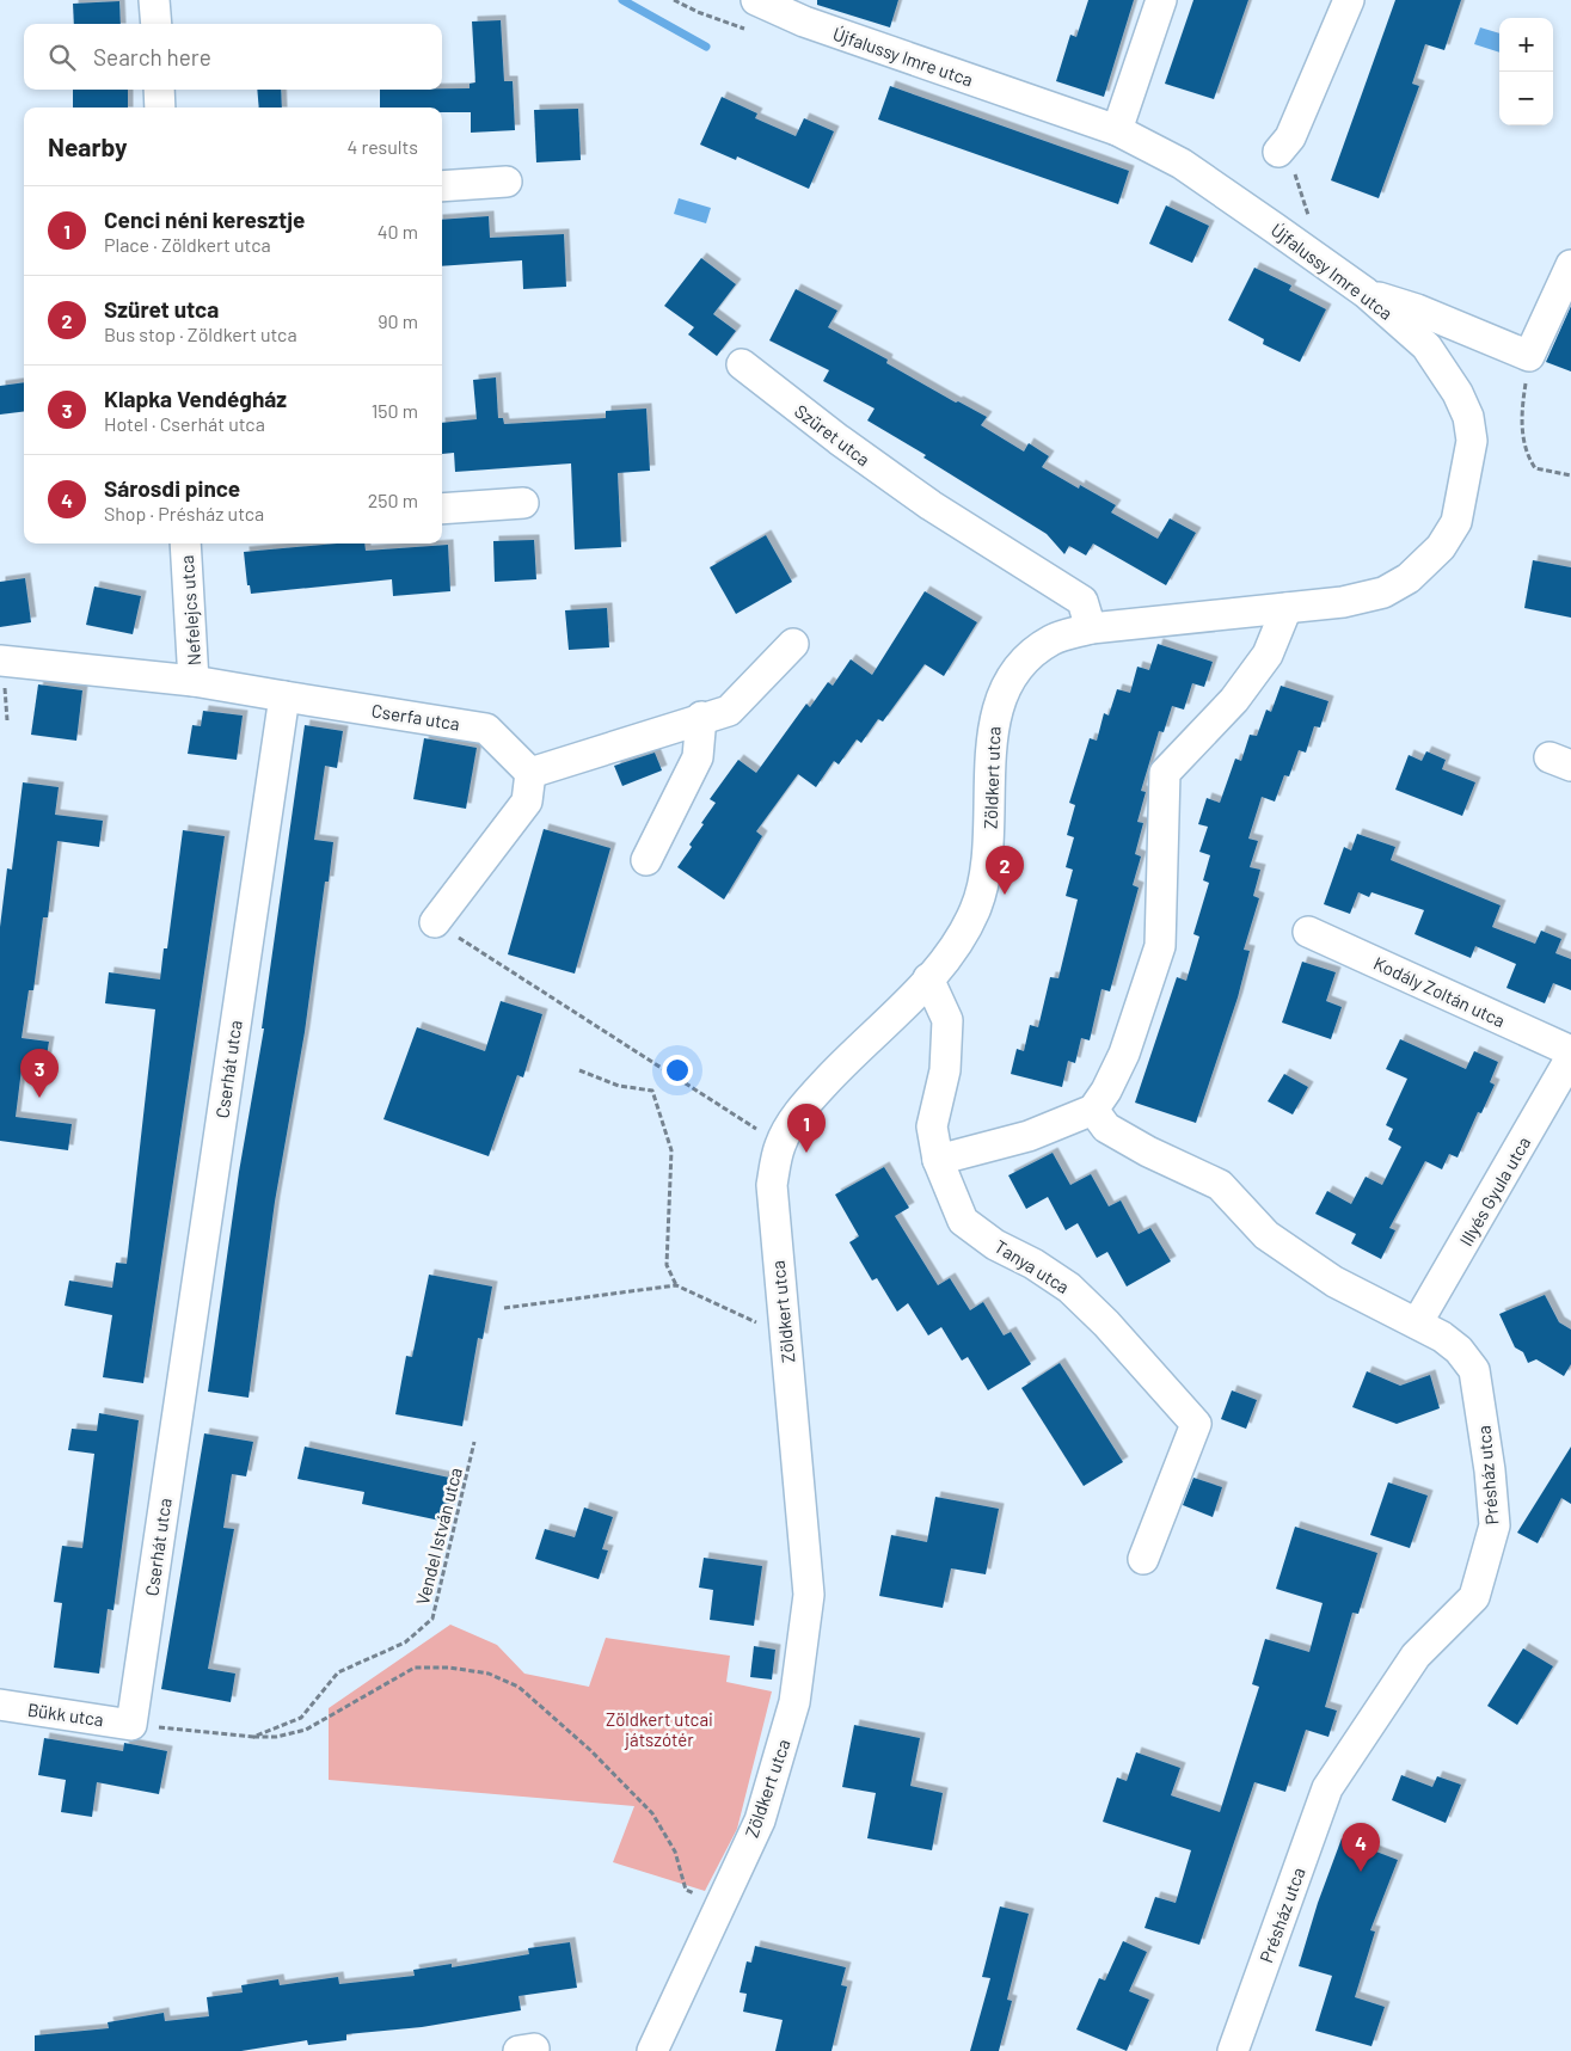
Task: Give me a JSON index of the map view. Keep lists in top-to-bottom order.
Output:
{
  "streets": {
    "street": [
      "Újfalussy Imre utca",
      "Szüret utca",
      "Nefelejcs utca",
      "Cserfa utca",
      "Zöldkert utca",
      "Kodály Zoltán utca",
      "Cserhát utca",
      "Illyés Gyula utca",
      "Tanya utca",
      "Présház utca",
      "Bükk utca"
    ],
    "path": ["Vendel István utca"]
  },
  "crossings": [
    ["Újfalussy Imre utca", "Szüret utca"],
    ["Újfalussy Imre utca", "Zöldkert utca"],
    ["Cserfa utca", "Cserhát utca"],
    ["Zöldkert utca", "Tanya utca"],
    ["Cserhát utca", "Vendel István utca"],
    ["Cserhát utca", "Bükk utca"],
    ["Illyés Gyula utca", "Présház utca"],
    ["Vendel István utca", "Bükk utca"]
  ],
  "parks": ["Zöldkert utcai játszótér"],
  "page": {
    "map_buttons": ["+", "−"],
    "search": "Search here",
    "heading": ["Nearby", "4 results"],
    "list": [
      {
        "mark": "1",
        "name": "Cenci néni keresztje",
        "note": "Place · Zöldkert utca",
        "value": "40 m"
      },
      {
        "mark": "2",
        "name": "Szüret utca",
        "note": "Bus stop · Zöldkert utca",
        "value": "90 m"
      },
      {
        "mark": "3",
        "name": "Klapka Vendégház",
        "note": "Hotel · Cserhát utca",
        "value": "150 m"
      },
      {
        "mark": "4",
        "name": "Sárosdi pince",
        "note": "Shop · Présház utca",
        "value": "250 m"
      }
    ],
    "pins": [
      "2",
      "3",
      "1",
      "4"
    ]
  }
}
